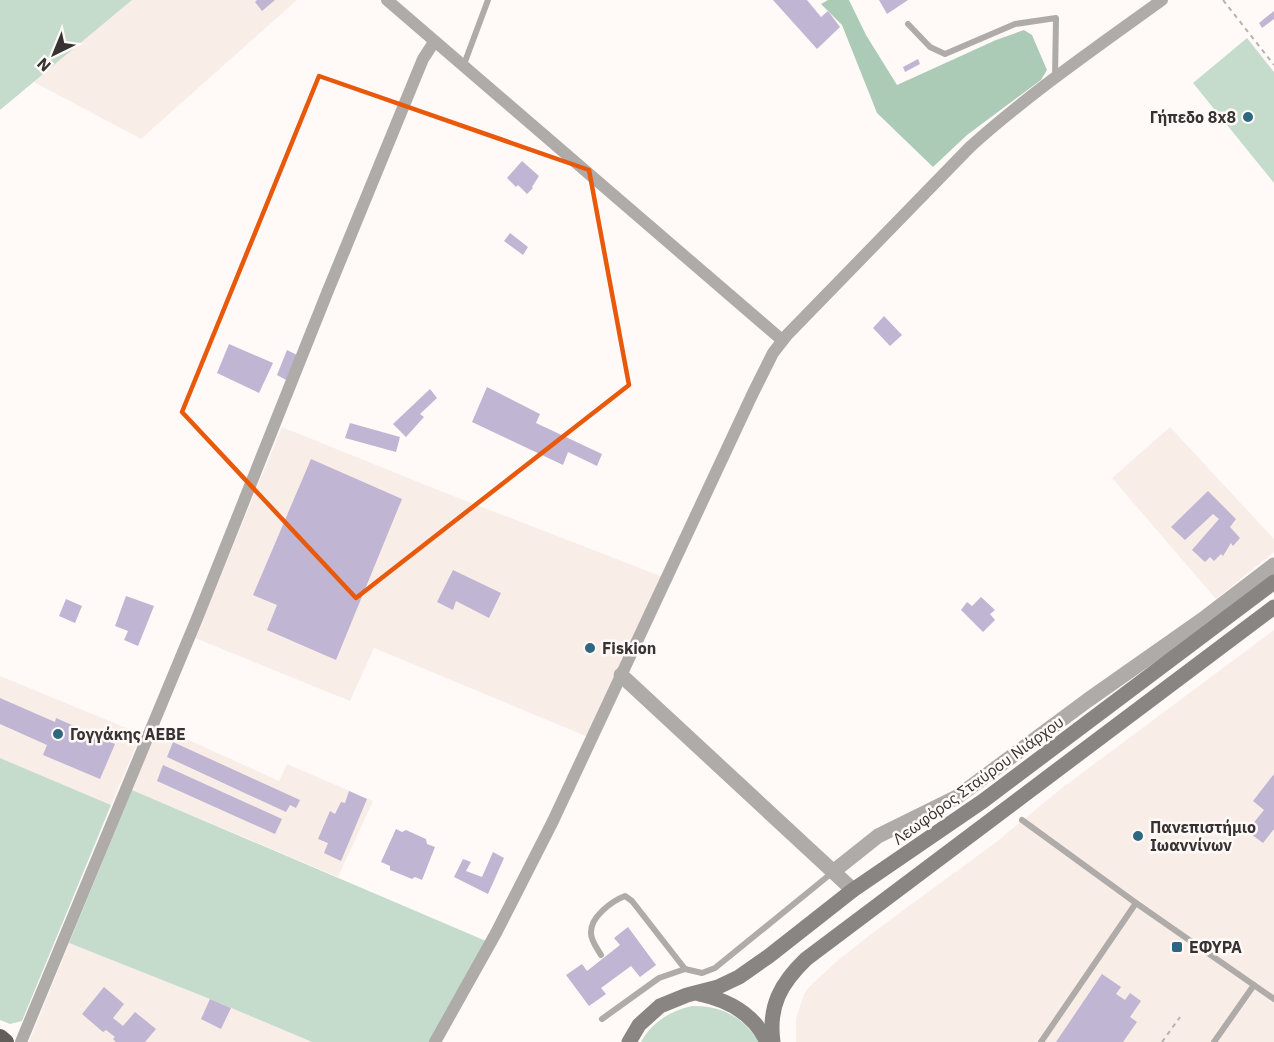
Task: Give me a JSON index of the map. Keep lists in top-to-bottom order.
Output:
{
  "streets": {
    "main road": ["Λεωφόρος Σταύρου Νιάρχου"]
  },
  "places": {
    "other": [
      "Γήπεδο 8x8",
      "Fiskion",
      "Γογγάκης ΑΕΒΕ",
      "Πανεπιστήμιο Ιωαννίνων"
    ],
    "transit": ["ΕΦΥΡΑ"]
  },
  "north": "bottom left"
}
